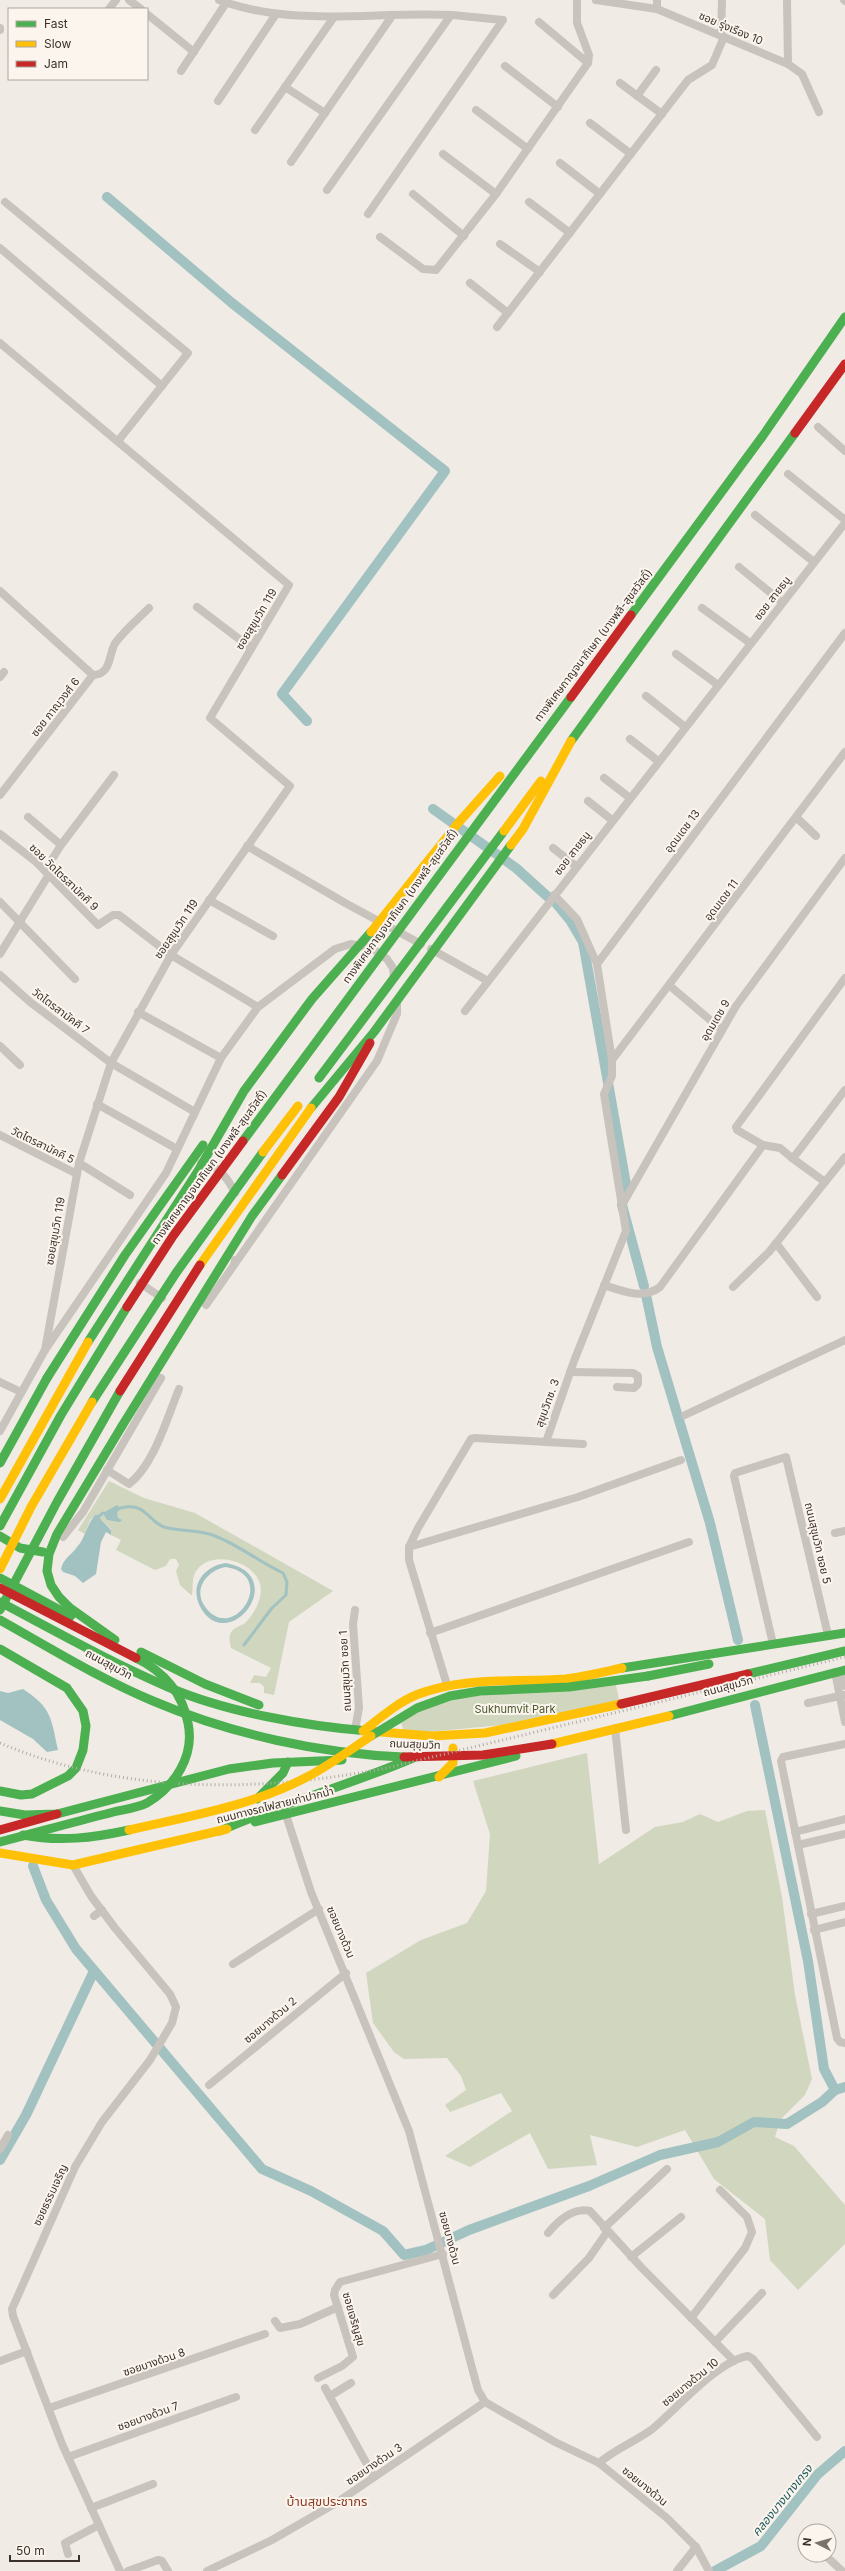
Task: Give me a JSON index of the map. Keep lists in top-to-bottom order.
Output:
{
  "streets": {
    "main road": ["ทางพิเศษกาญจนาภิเษก (บางพลี-สุขสวัสดิ์)", "ถนนสุขุมวิท", "ถนนทางรถไฟสายเก่าปากน้ำ"],
    "street": [
      "ซอย รุ่งเรือง 10",
      "ซอย สายธนู",
      "ซอยสุขุมวิท 119",
      "ซอย ภาณุวงศ์ 6",
      "อุดมเดช 13",
      "ซอย วัดไตรสามัคคี 9",
      "อุดมเดช 11",
      "วัดไตรสามัคคี 7",
      "อุดมเดช 9",
      "วัดไตรสามัคคี 5",
      "สุขุมวิทซ. 3",
      "ถนนสุขุมวิท ซอย 5",
      "ถนนสุขุมวิท ซอย 1",
      "ซอยบางด้วน",
      "ซอยบางด้วน 2",
      "ซอยธรรมเจริญ",
      "ซอยเจริญสุข",
      "ซอยบางด้วน 8",
      "ซอยบางด้วน 10",
      "ซอยบางด้วน 7",
      "ซอยบางด้วน 3"
    ]
  },
  "crossings": [
    ["ซอยสุขุมวิท 119", "ซอย วัดไตรสามัคคี 9"],
    ["ซอยสุขุมวิท 119", "วัดไตรสามัคคี 7"],
    ["ซอยสุขุมวิท 119", "วัดไตรสามัคคี 5"],
    ["อุดมเดช 11", "สุขุมวิทซ. 3"],
    ["อุดมเดช 9", "สุขุมวิทซ. 3"],
    ["ถนนสุขุมวิท", "ถนนสุขุมวิท ซอย 1"],
    ["ถนนสุขุมวิท", "ถนนทางรถไฟสายเก่าปากน้ำ"],
    ["ถนนทางรถไฟสายเก่าปากน้ำ", "ซอยบางด้วน"],
    ["ถนนทางรถไฟสายเก่าปากน้ำ", "ซอยธรรมเจริญ"],
    ["ซอยบางด้วน", "ซอยบางด้วน 2"],
    ["ซอยบางด้วน", "ซอยเจริญสุข"],
    ["ซอยบางด้วน", "ซอยบางด้วน 10"],
    ["ซอยบางด้วน", "ซอยบางด้วน 3"],
    ["ซอยธรรมเจริญ", "ซอยบางด้วน 8"],
    ["ซอยธรรมเจริญ", "ซอยบางด้วน 7"]
  ],
  "districts": ["บ้านสุขประชากร"],
  "water": ["คลองบางนางเกรง"],
  "parks": ["Sukhumvit Park"],
  "legend": ["Fast", "Slow", "Jam"],
  "scale_bar": "50 m",
  "north": "left"
}
